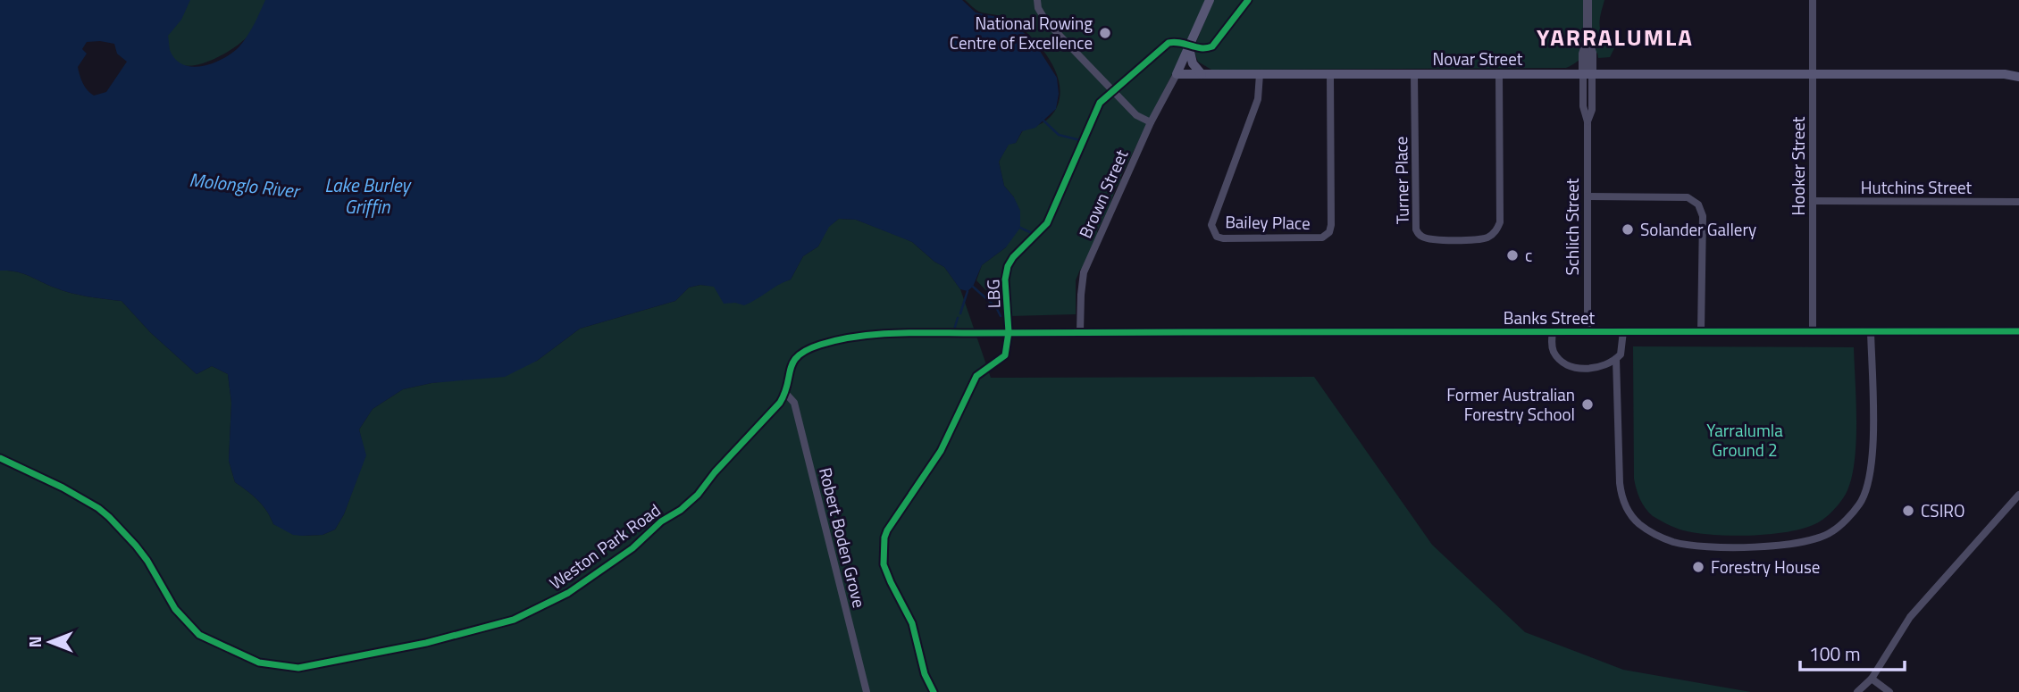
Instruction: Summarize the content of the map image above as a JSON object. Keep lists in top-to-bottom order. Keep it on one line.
{"streets":{"main road":["Novar Street"],"street":["Hooker Street","Turner Place","Hutchins Street","Brown Street","Bailey Place","Schlich Street","Banks Street","Robert Boden Grove","Weston Park Road"],"cycle path":["LBG"]},"crossings":[["Novar Street","Hooker Street"],["Novar Street","Turner Place"],["Novar Street","Brown Street"],["Novar Street","Bailey Place"],["Novar Street","Schlich Street"],["Hooker Street","Hutchins Street"],["Hooker Street","Banks Street"],["Brown Street","Banks Street"],["Brown Street","Weston Park Road"],["Schlich Street","Banks Street"],["Banks Street","Weston Park Road"],["Robert Boden Grove","Weston Park Road"]],"districts":["YARRALUMLA"],"water":["Molonglo River","Lake Burley Griffin"],"parks":["Yarralumla Ground 2"],"places":["National Rowing Centre of Excellence","Solander Gallery","c","Former Australian Forestry School","CSIRO","Forestry House"],"scale_bar":"100 m","north":"left"}
